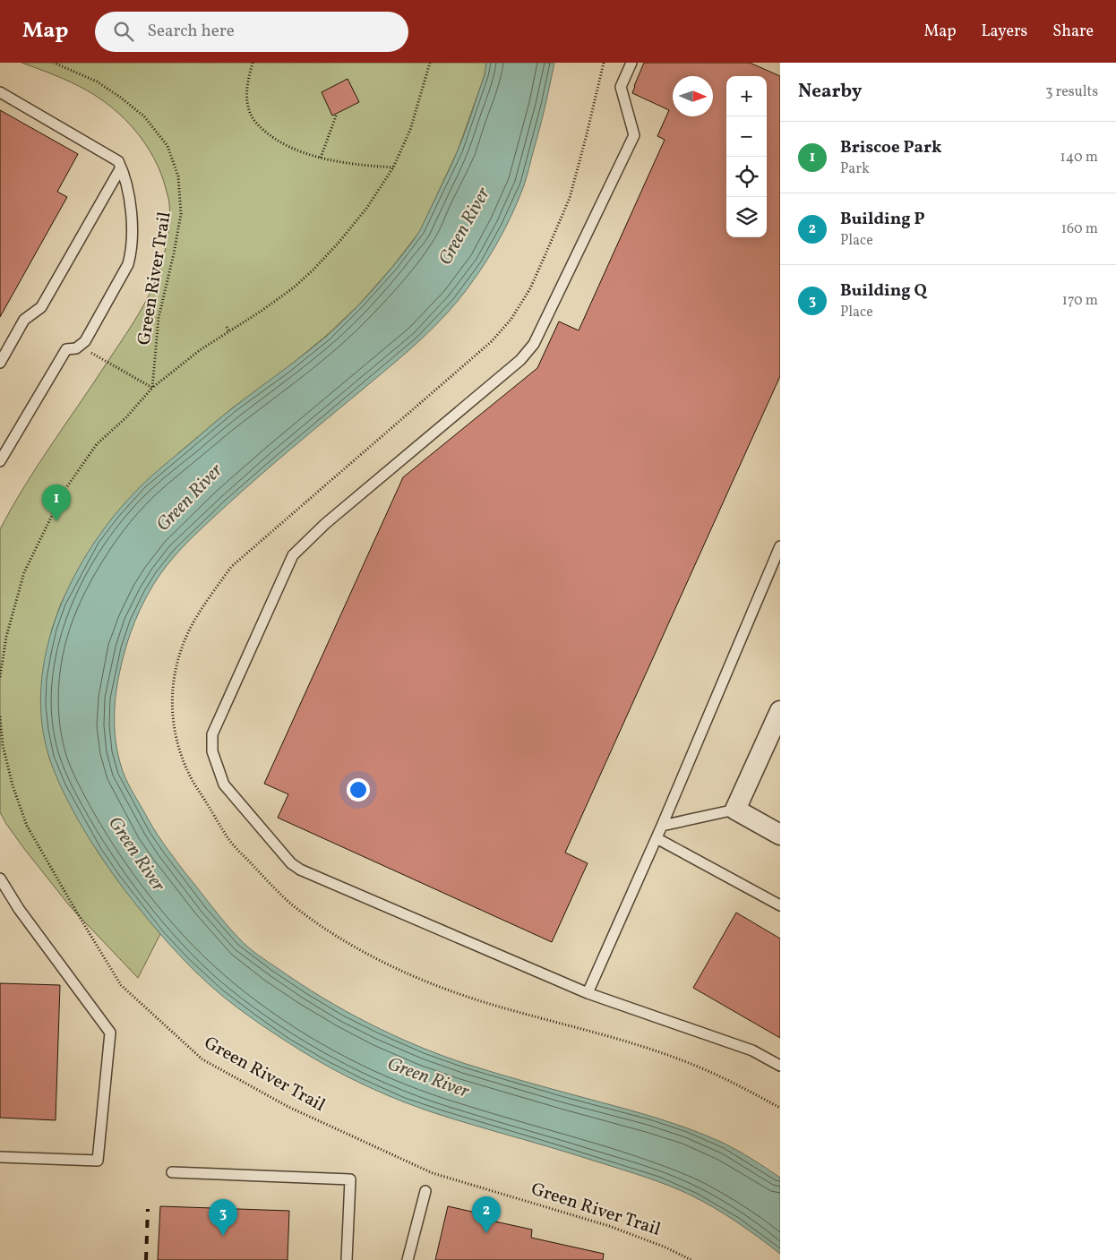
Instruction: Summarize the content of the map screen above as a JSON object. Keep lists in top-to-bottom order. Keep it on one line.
{"streets":{"path":["Green River Trail"]},"water":["Green River"],"north":"right","page":{"header":"Map","search":"Search here","nav":["Map","Layers","Share"],"heading":["Nearby","3 results"],"map_buttons":["+","−"],"list":[{"mark":"1","name":"Briscoe Park","note":"Park","value":"140 m"},{"mark":"2","name":"Building P","note":"Place","value":"160 m"},{"mark":"3","name":"Building Q","note":"Place","value":"170 m"}],"pins":["1","2","3"]}}
